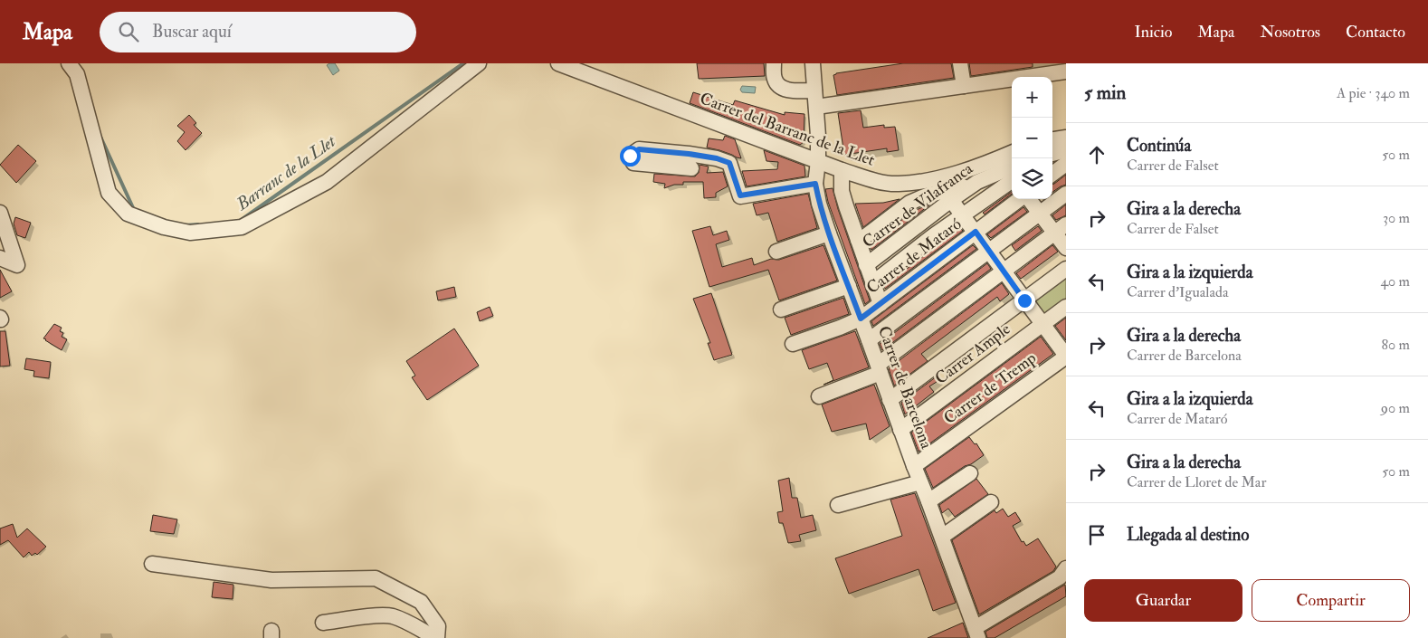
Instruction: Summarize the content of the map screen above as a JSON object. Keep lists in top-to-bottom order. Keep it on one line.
{"streets":{"street":["Carrer del Barranc de la Llet","Carrer de Vilafranca","Carrer de Mataró","Carrer Ample","Carrer de Barcelona","Carrer de Tremp"]},"crossings":[["Carrer del Barranc de la Llet","Carrer de Barcelona"],["Carrer de Mataró","Carrer de Barcelona"],["Carrer Ample","Carrer de Barcelona"],["Carrer de Barcelona","Carrer de Tremp"]],"water":["Barranc de la Llet"],"page":{"header":"Mapa","search":"Buscar aquí","nav":["Inicio","Mapa","Nosotros","Contacto"],"heading":["5 min","A pie · 340 m"],"map_buttons":["+","−"],"list":[["Continúa","Carrer de Falset","50 m"],["Gira a la derecha","Carrer de Falset","30 m"],["Gira a la izquierda","Carrer d'Igualada","40 m"],["Gira a la derecha","Carrer de Barcelona","80 m"],["Gira a la izquierda","Carrer de Mataró","90 m"],["Gira a la derecha","Carrer de Lloret de Mar","50 m"],"Llegada al destino"],"buttons":["Guardar","Compartir"]}}
